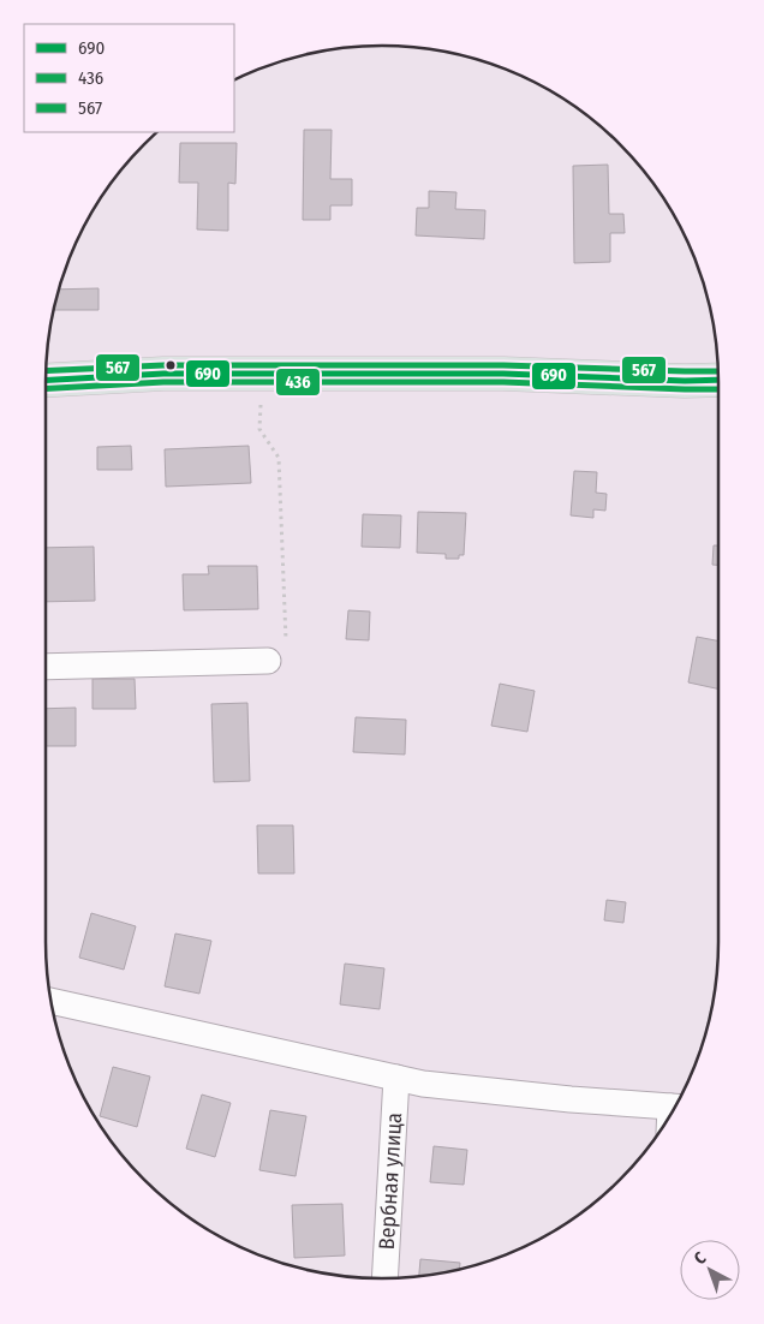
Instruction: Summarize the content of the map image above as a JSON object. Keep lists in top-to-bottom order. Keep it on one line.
{"streets":{"street":["Вербная улица"]},"lines":["transit line 567","transit line 690","transit line 436"],"legend":["690","436","567"],"north":"top left"}
